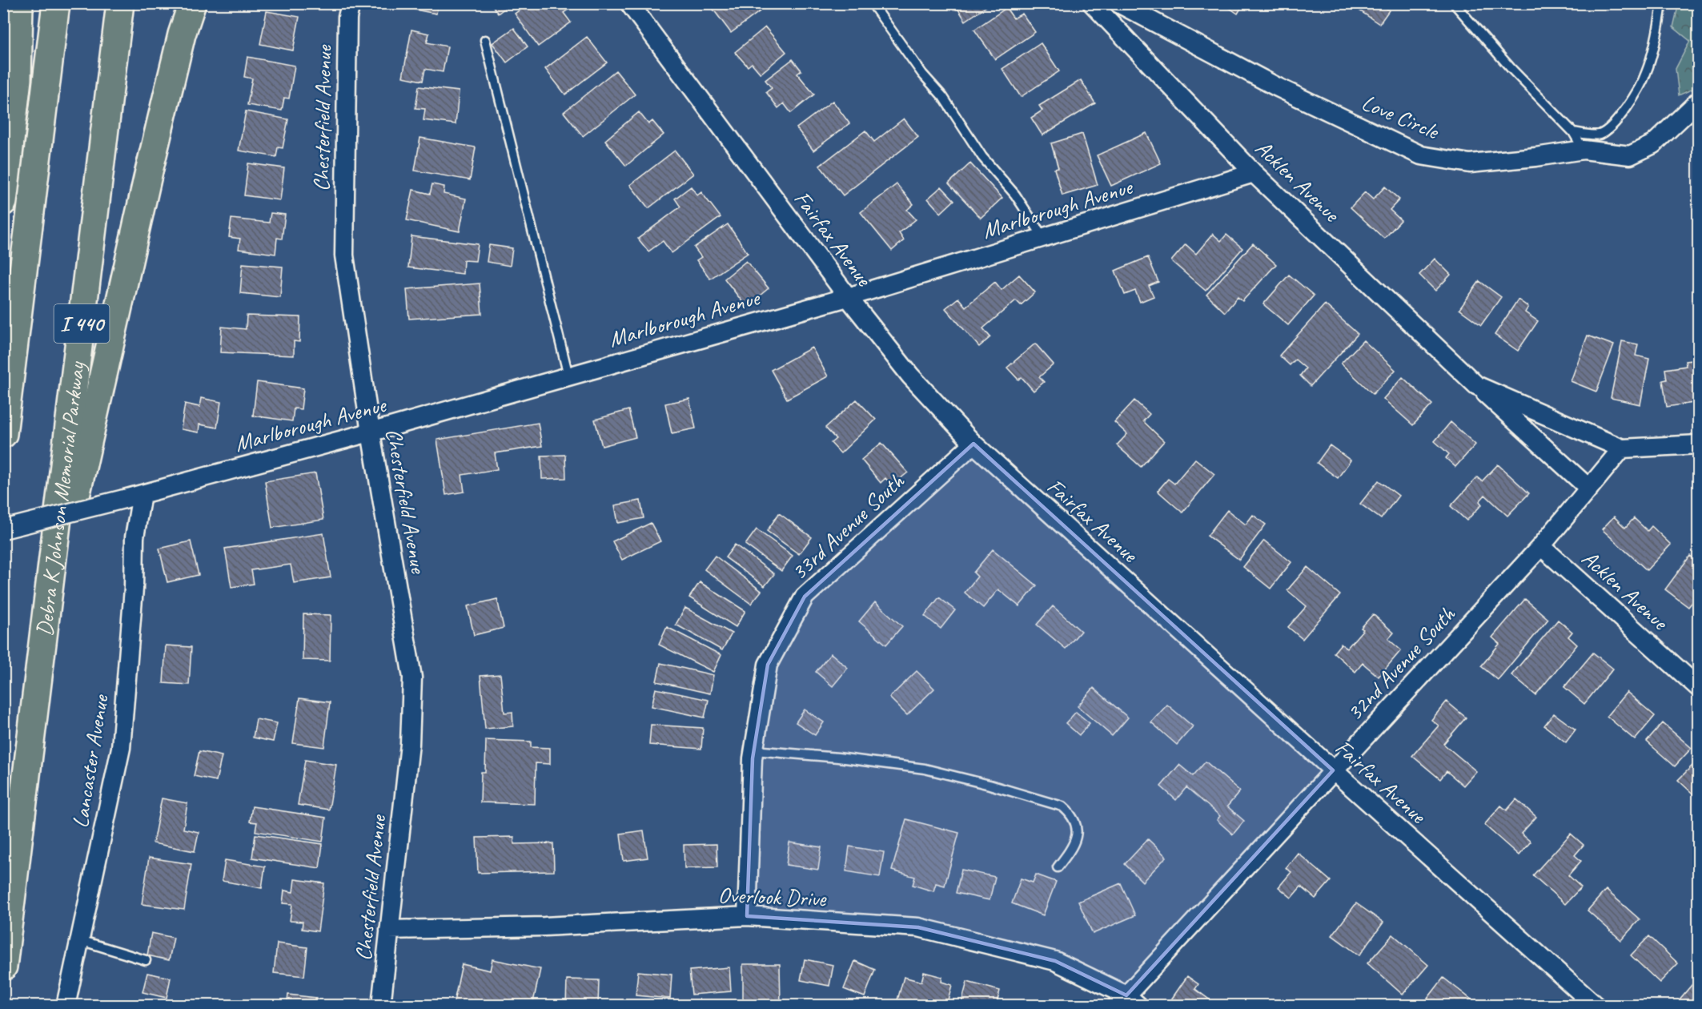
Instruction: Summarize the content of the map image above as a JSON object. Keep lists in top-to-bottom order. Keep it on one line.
{"streets":{"highway":["I 440","Debra K Johnson Memorial Parkway"],"street":["Love Circle","Chesterfield Avenue","Acklen Avenue","Marlborough Avenue","Fairfax Avenue","33rd Avenue South","32nd Avenue South","Lancaster Avenue","Overlook Drive"]},"crossings":[["Chesterfield Avenue","Marlborough Avenue"],["Chesterfield Avenue","Overlook Drive"],["Acklen Avenue","Marlborough Avenue"],["Acklen Avenue","32nd Avenue South"],["Marlborough Avenue","Fairfax Avenue"],["Marlborough Avenue","Lancaster Avenue"],["Fairfax Avenue","33rd Avenue South"],["Fairfax Avenue","32nd Avenue South"],["33rd Avenue South","Overlook Drive"],["32nd Avenue South","Overlook Drive"]]}
